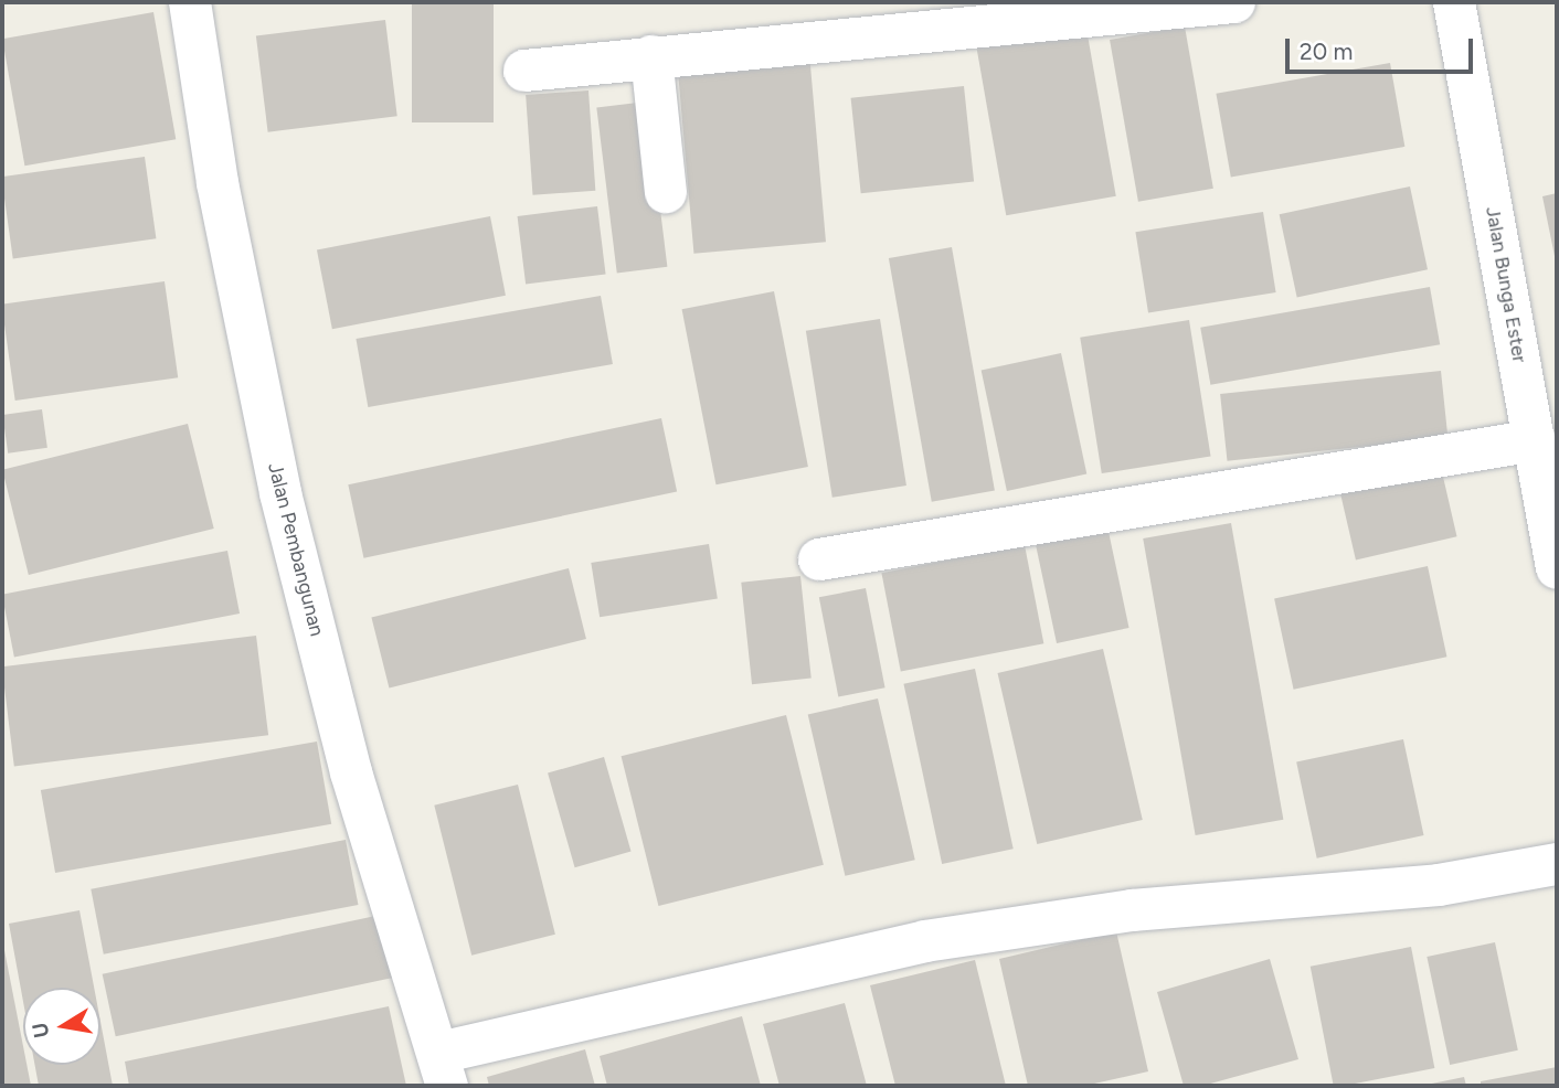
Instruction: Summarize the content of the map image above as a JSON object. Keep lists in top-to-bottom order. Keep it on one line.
{"streets":{"street":["Jalan Bunga Ester","Jalan Pembangunan"]},"scale_bar":"20 m","north":"left"}
